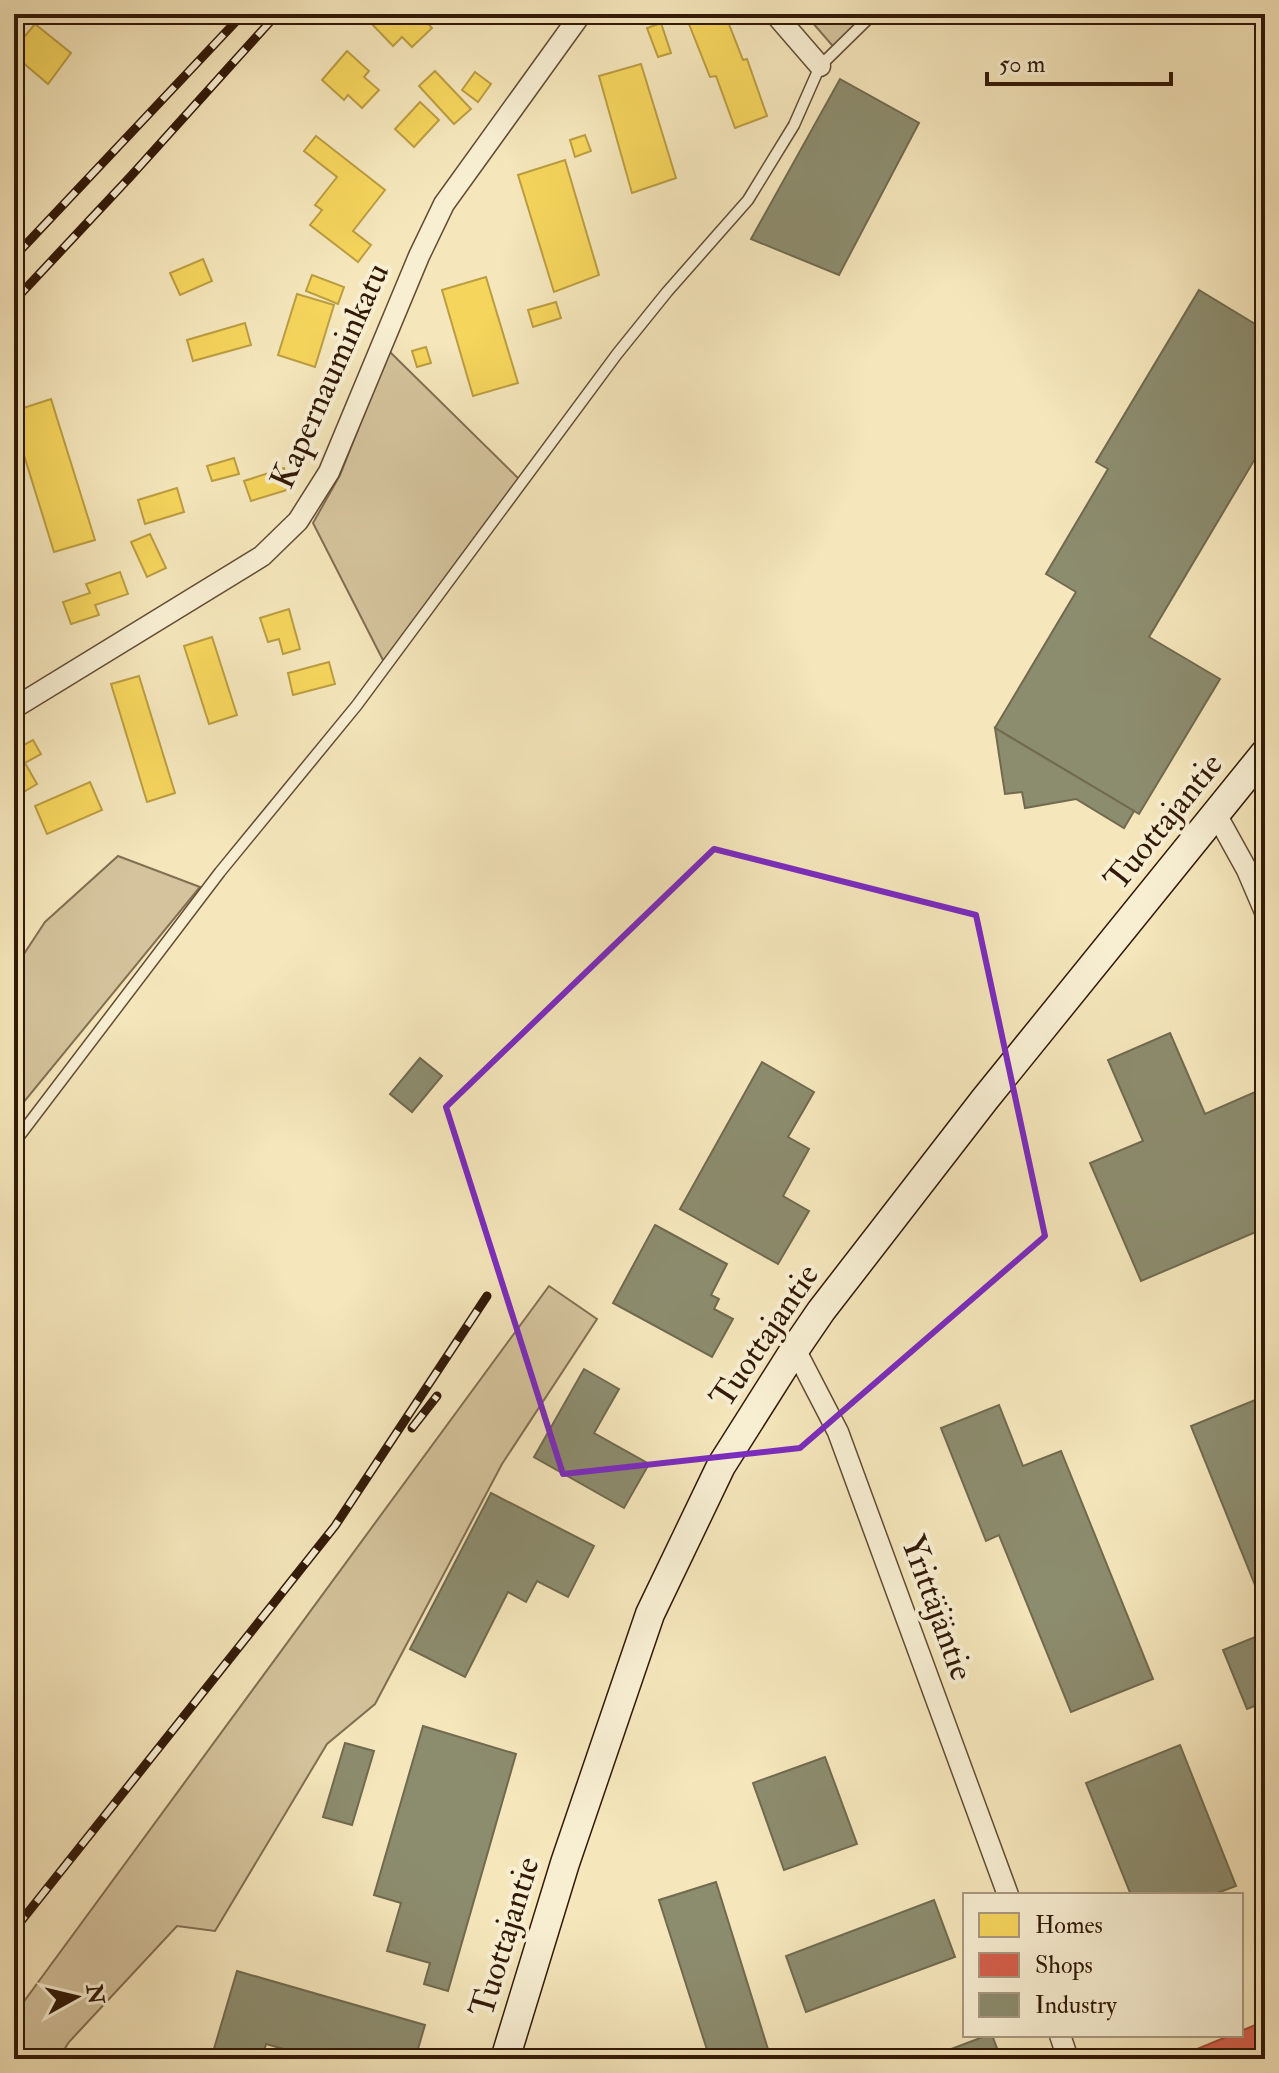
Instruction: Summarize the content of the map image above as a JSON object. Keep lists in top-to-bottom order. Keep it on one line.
{"streets":{"street":["Kapernauminkatu","Tuottajantie","Yrittäjäntie"]},"crossings":[["Tuottajantie","Yrittäjäntie"]],"legend":["Homes","Shops","Industry"],"scale_bar":"50 m","north":"right"}
